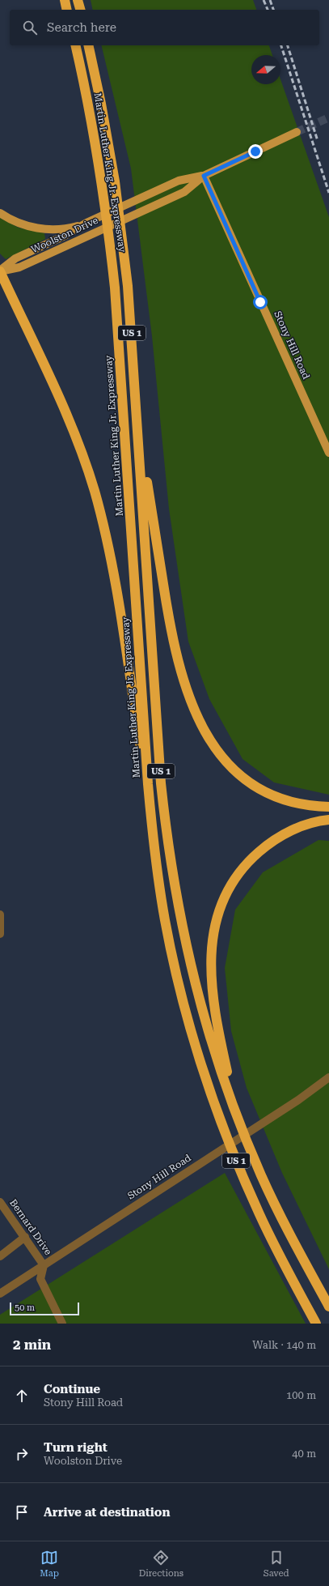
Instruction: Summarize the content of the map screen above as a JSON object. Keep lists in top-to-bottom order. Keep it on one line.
{"streets":{"highway":["Martin Luther King Jr. Expressway","US 1"],"main road":["Woolston Drive","Stony Hill Road"],"street":["Bernard Drive"]},"crossings":[["Woolston Drive","Stony Hill Road"],["Stony Hill Road","Bernard Drive"]],"scale_bar":"50 m","north":"left","page":{"search":"Search here","scale":"50 m","heading":["2 min","Walk · 140 m"],"list":[["Continue","Stony Hill Road","100 m"],["Turn right","Woolston Drive","40 m"],"Arrive at destination"],"nav":["Map","Directions","Saved"]}}
